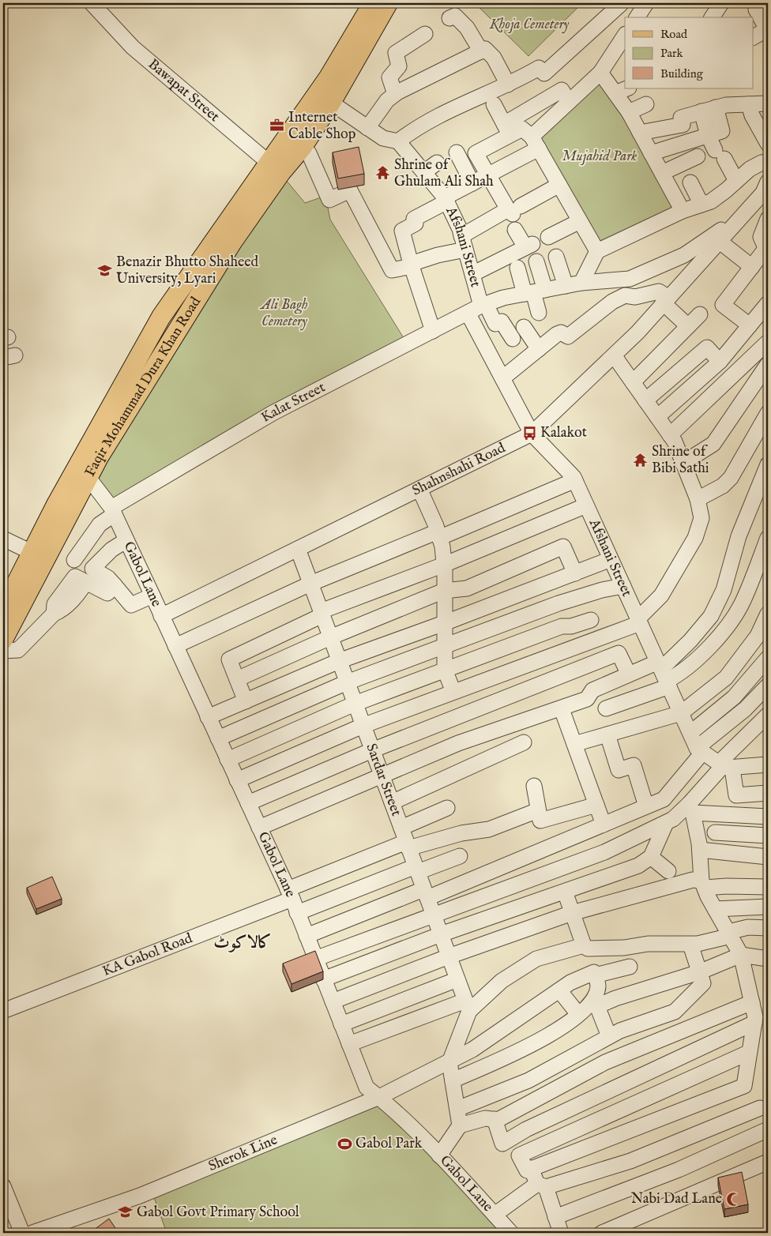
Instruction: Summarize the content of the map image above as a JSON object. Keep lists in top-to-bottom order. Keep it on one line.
{"streets":{"main road":["Faqir Mohammad Dura Khan Road"],"street":["Bawapat Street","Afshani Street","Kalat Street","Shahnshahi Road","Gabol Lane","Sardar Street","KA Gabol Road","Sherok Line"]},"crossings":[["Bawapat Street","Faqir Mohammad Dura Khan Road"],["Afshani Street","Kalat Street"],["Afshani Street","Shahnshahi Road"],["Faqir Mohammad Dura Khan Road","Gabol Lane"],["Kalat Street","Shahnshahi Road"],["Kalat Street","Gabol Lane"],["Shahnshahi Road","Gabol Lane"],["Shahnshahi Road","Sardar Street"],["Gabol Lane","KA Gabol Road"],["Gabol Lane","Sherok Line"]],"districts":["کالاکوٹ"],"parks":["Khoja Cemetery","Mujahid Park","Ali Bagh Cemetery"],"places":{"office":["Internet Cable Shop"],"temple":["Shrine of Ghulam Ali Shah","Shrine of Bibi Sathi"],"school or university":["Benazir Bhutto Shaheed University, Lyari","Gabol Govt Primary School"],"bus stop":["Kalakot"],"sports":["Gabol Park"],"mosque":["Nabi Dad Lane"]},"legend":["Road","Park","Building"]}
